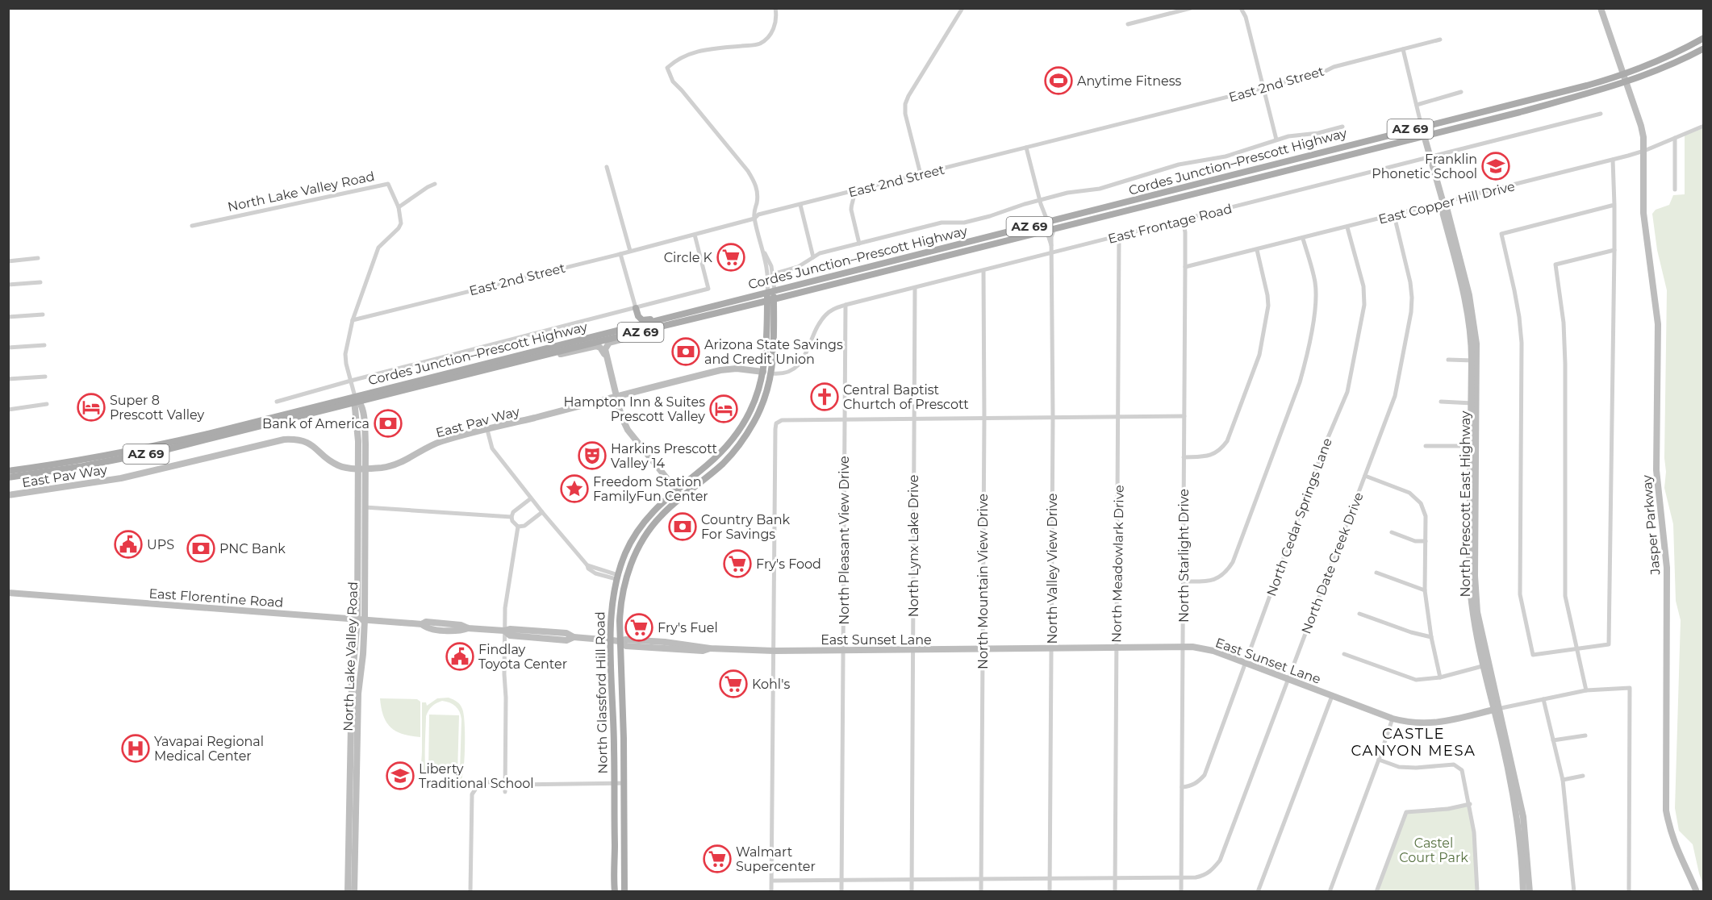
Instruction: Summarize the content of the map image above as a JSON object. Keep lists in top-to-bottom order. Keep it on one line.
{"streets":{"main road":["AZ 69","Cordes Junction–Prescott Highway","North Glassford Hill Road"],"street":["East 2nd Street","North Lake Valley Road","East Copper Hill Drive","East Frontage Road","East Pav Way","North Prescott East Highway","North Cedar Springs Lane","Jasper Parkway","North Pleasant View Drive","North Lynx Lake Drive","North Starlight Drive","North Date Creek Drive","North Meadowlark Drive","North Valley View Drive","North Mountain View Drive","East Florentine Road","East Sunset Lane"]},"crossings":[["East 2nd Street","North Lake Valley Road"],["East 2nd Street","North Prescott East Highway"],["Cordes Junction–Prescott Highway","North Lake Valley Road"],["Cordes Junction–Prescott Highway","North Prescott East Highway"],["Cordes Junction–Prescott Highway","Jasper Parkway"],["Cordes Junction–Prescott Highway","North Valley View Drive"],["Cordes Junction–Prescott Highway","North Glassford Hill Road"],["North Lake Valley Road","East Pav Way"],["North Lake Valley Road","East Florentine Road"],["East Copper Hill Drive","North Prescott East Highway"],["East Copper Hill Drive","North Cedar Springs Lane"],["East Copper Hill Drive","Jasper Parkway"],["East Copper Hill Drive","North Starlight Drive"],["East Copper Hill Drive","North Date Creek Drive"],["East Frontage Road","North Prescott East Highway"],["East Frontage Road","North Pleasant View Drive"],["East Frontage Road","North Lynx Lake Drive"],["East Frontage Road","North Starlight Drive"],["East Frontage Road","North Meadowlark Drive"],["East Frontage Road","North Valley View Drive"],["East Frontage Road","North Mountain View Drive"],["East Frontage Road","North Glassford Hill Road"],["East Pav Way","North Glassford Hill Road"],["North Prescott East Highway","East Sunset Lane"],["North Cedar Springs Lane","North Starlight Drive"],["North Cedar Springs Lane","East Sunset Lane"],["North Pleasant View Drive","North Date Creek Drive"],["North Pleasant View Drive","East Sunset Lane"],["North Lynx Lake Drive","North Date Creek Drive"],["North Lynx Lake Drive","East Sunset Lane"],["North Starlight Drive","North Date Creek Drive"],["North Starlight Drive","East Sunset Lane"],["North Date Creek Drive","North Meadowlark Drive"],["North Date Creek Drive","North Valley View Drive"],["North Date Creek Drive","North Mountain View Drive"],["North Date Creek Drive","East Sunset Lane"],["North Meadowlark Drive","East Sunset Lane"],["North Valley View Drive","East Sunset Lane"],["North Mountain View Drive","East Sunset Lane"],["East Florentine Road","East Sunset Lane"],["East Florentine Road","North Glassford Hill Road"]],"districts":["CASTLE CANYON MESA"],"parks":["Castel Court Park"],"places":{"sports":["Anytime Fitness"],"school or university":["Franklin Phonetic School","Liberty Traditional School"],"supermarket":["Circle K","Fry's Food","Fry's Fuel","Kohl's","Walmart Supercenter"],"bank":["Arizona State Savings and Credit Union","Bank of America","Country Bank For Savings","PNC Bank"],"church":["Central Baptist Churtch of Prescott"],"hotel":["Super 8 Prescott Valley","Hampton Inn & Suites Prescott Valley"],"theatre":["Harkins Prescott Valley 14"],"place":["Freedom Station FamilyFun Center"],"public building":["UPS","Findlay Toyota Center"],"hospital":["Yavapai Regional Medical Center"]}}
